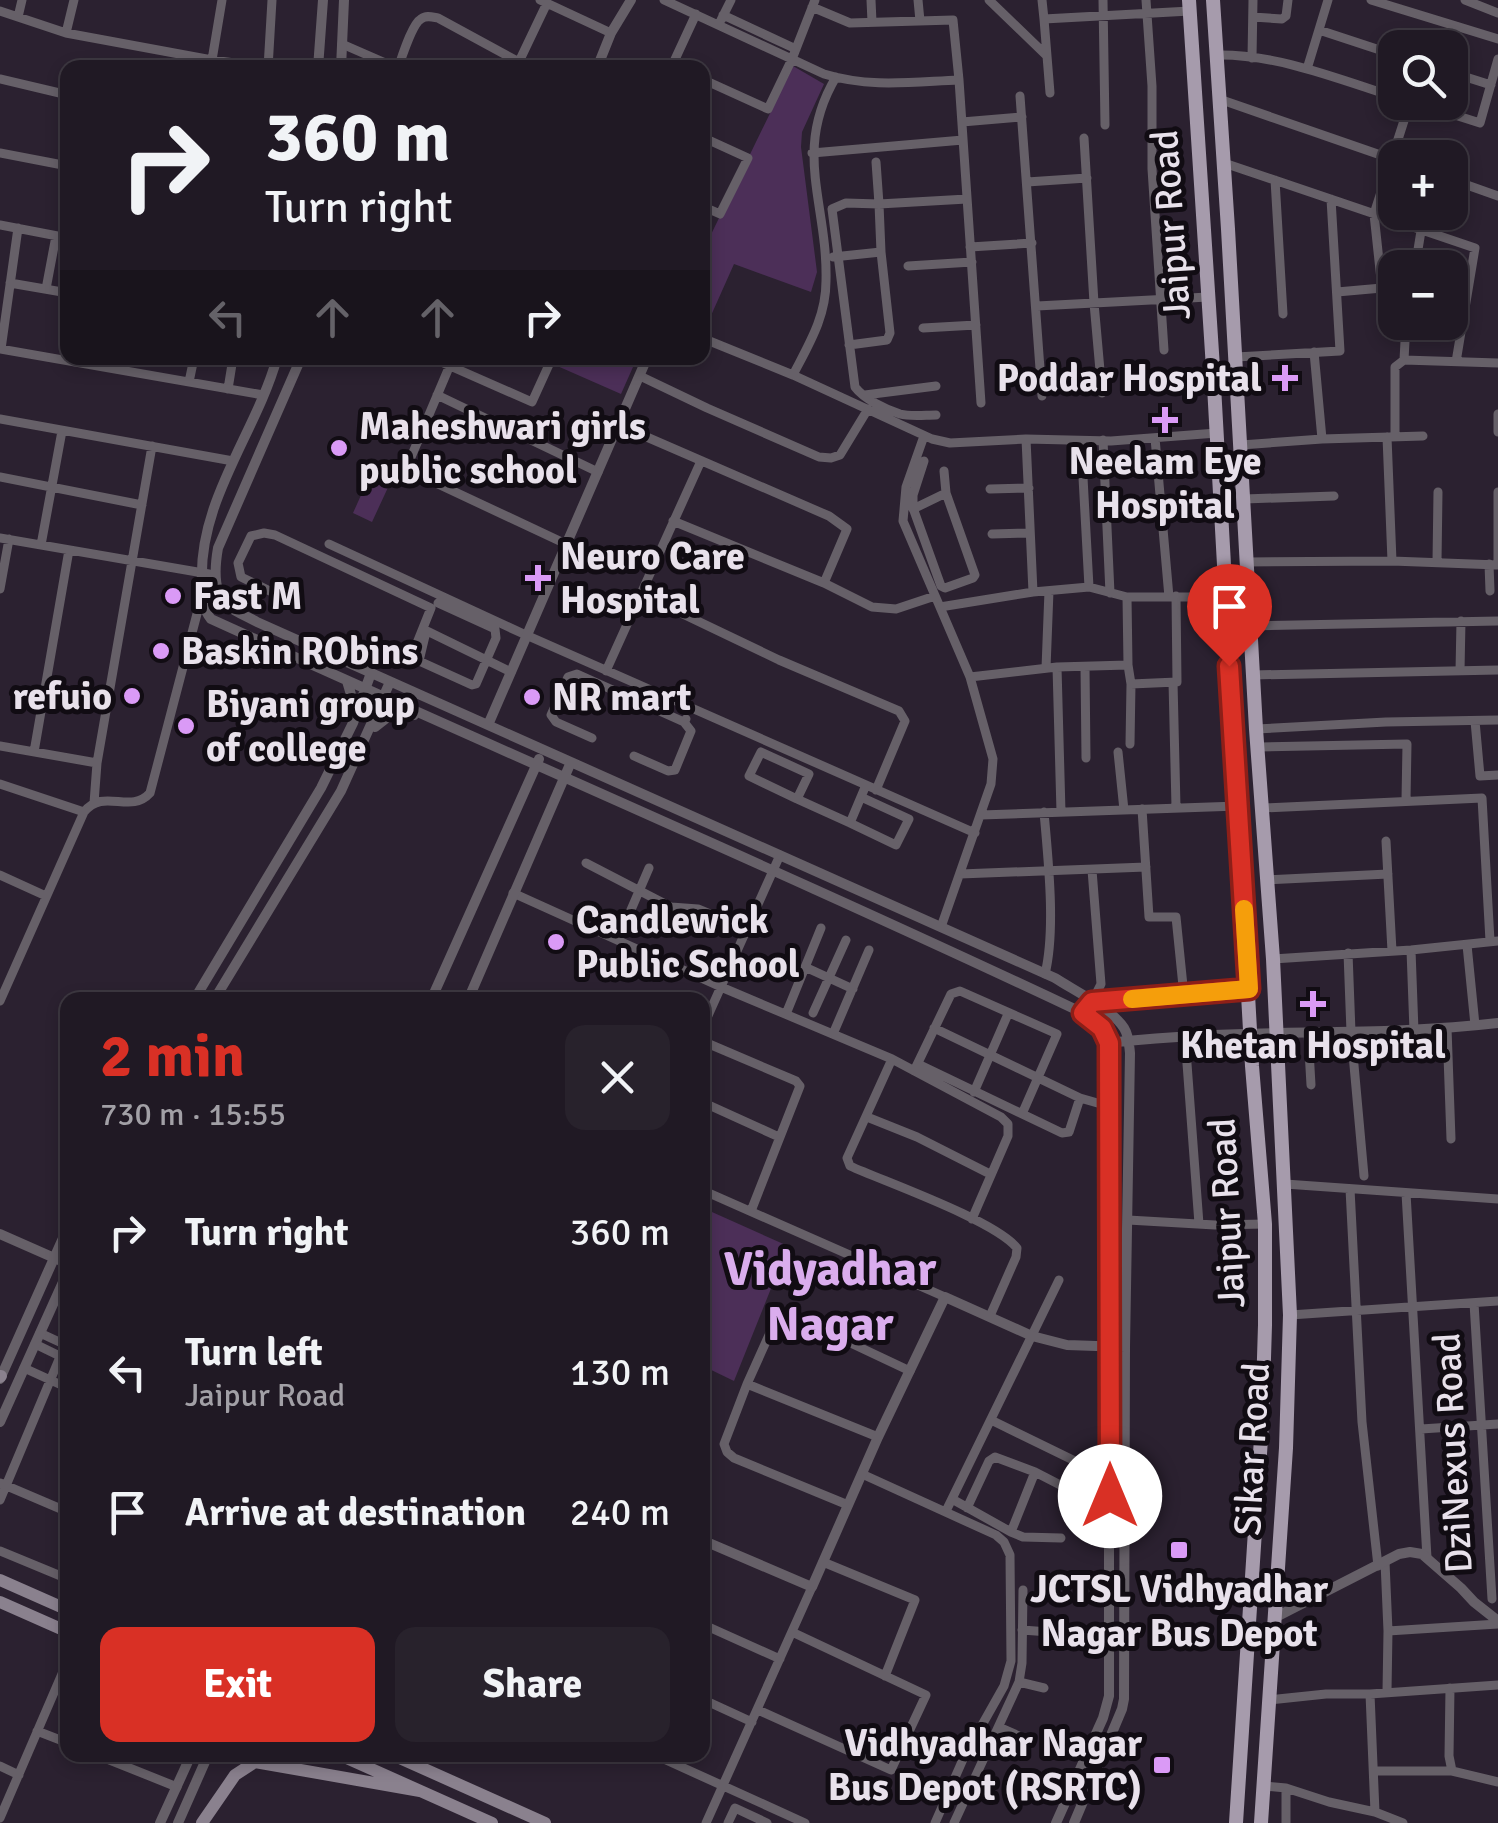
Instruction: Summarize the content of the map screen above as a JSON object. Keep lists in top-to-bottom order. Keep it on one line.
{"streets":{"main road":["Jaipur Road","Sikar Road"],"street":["DziNexus Road"]},"districts":["Vidyadhar Nagar"],"places":{"health":["Poddar Hospital","Neelam Eye Hospital","Neuro Care Hospital","Khetan Hospital"],"other":["Maheshwari girls public school","Fast M","Baskin RObins","refuio","NR mart","Biyani group of college","Candlewick Public School"],"transit":["JCTSL Vidhyadhar Nagar Bus Depot","Vidhyadhar Nagar Bus Depot (RSRTC)"]},"page":{"map_buttons":["+","−"],"turn":["360 m","Turn right"],"heading":["2 min","730 m · 15:55"],"list":[{"name":"Turn right","value":"360 m"},{"name":"Turn left","note":"Jaipur Road","value":"130 m"},{"name":"Arrive at destination","value":"240 m"}],"buttons":["Exit","Share"]}}
